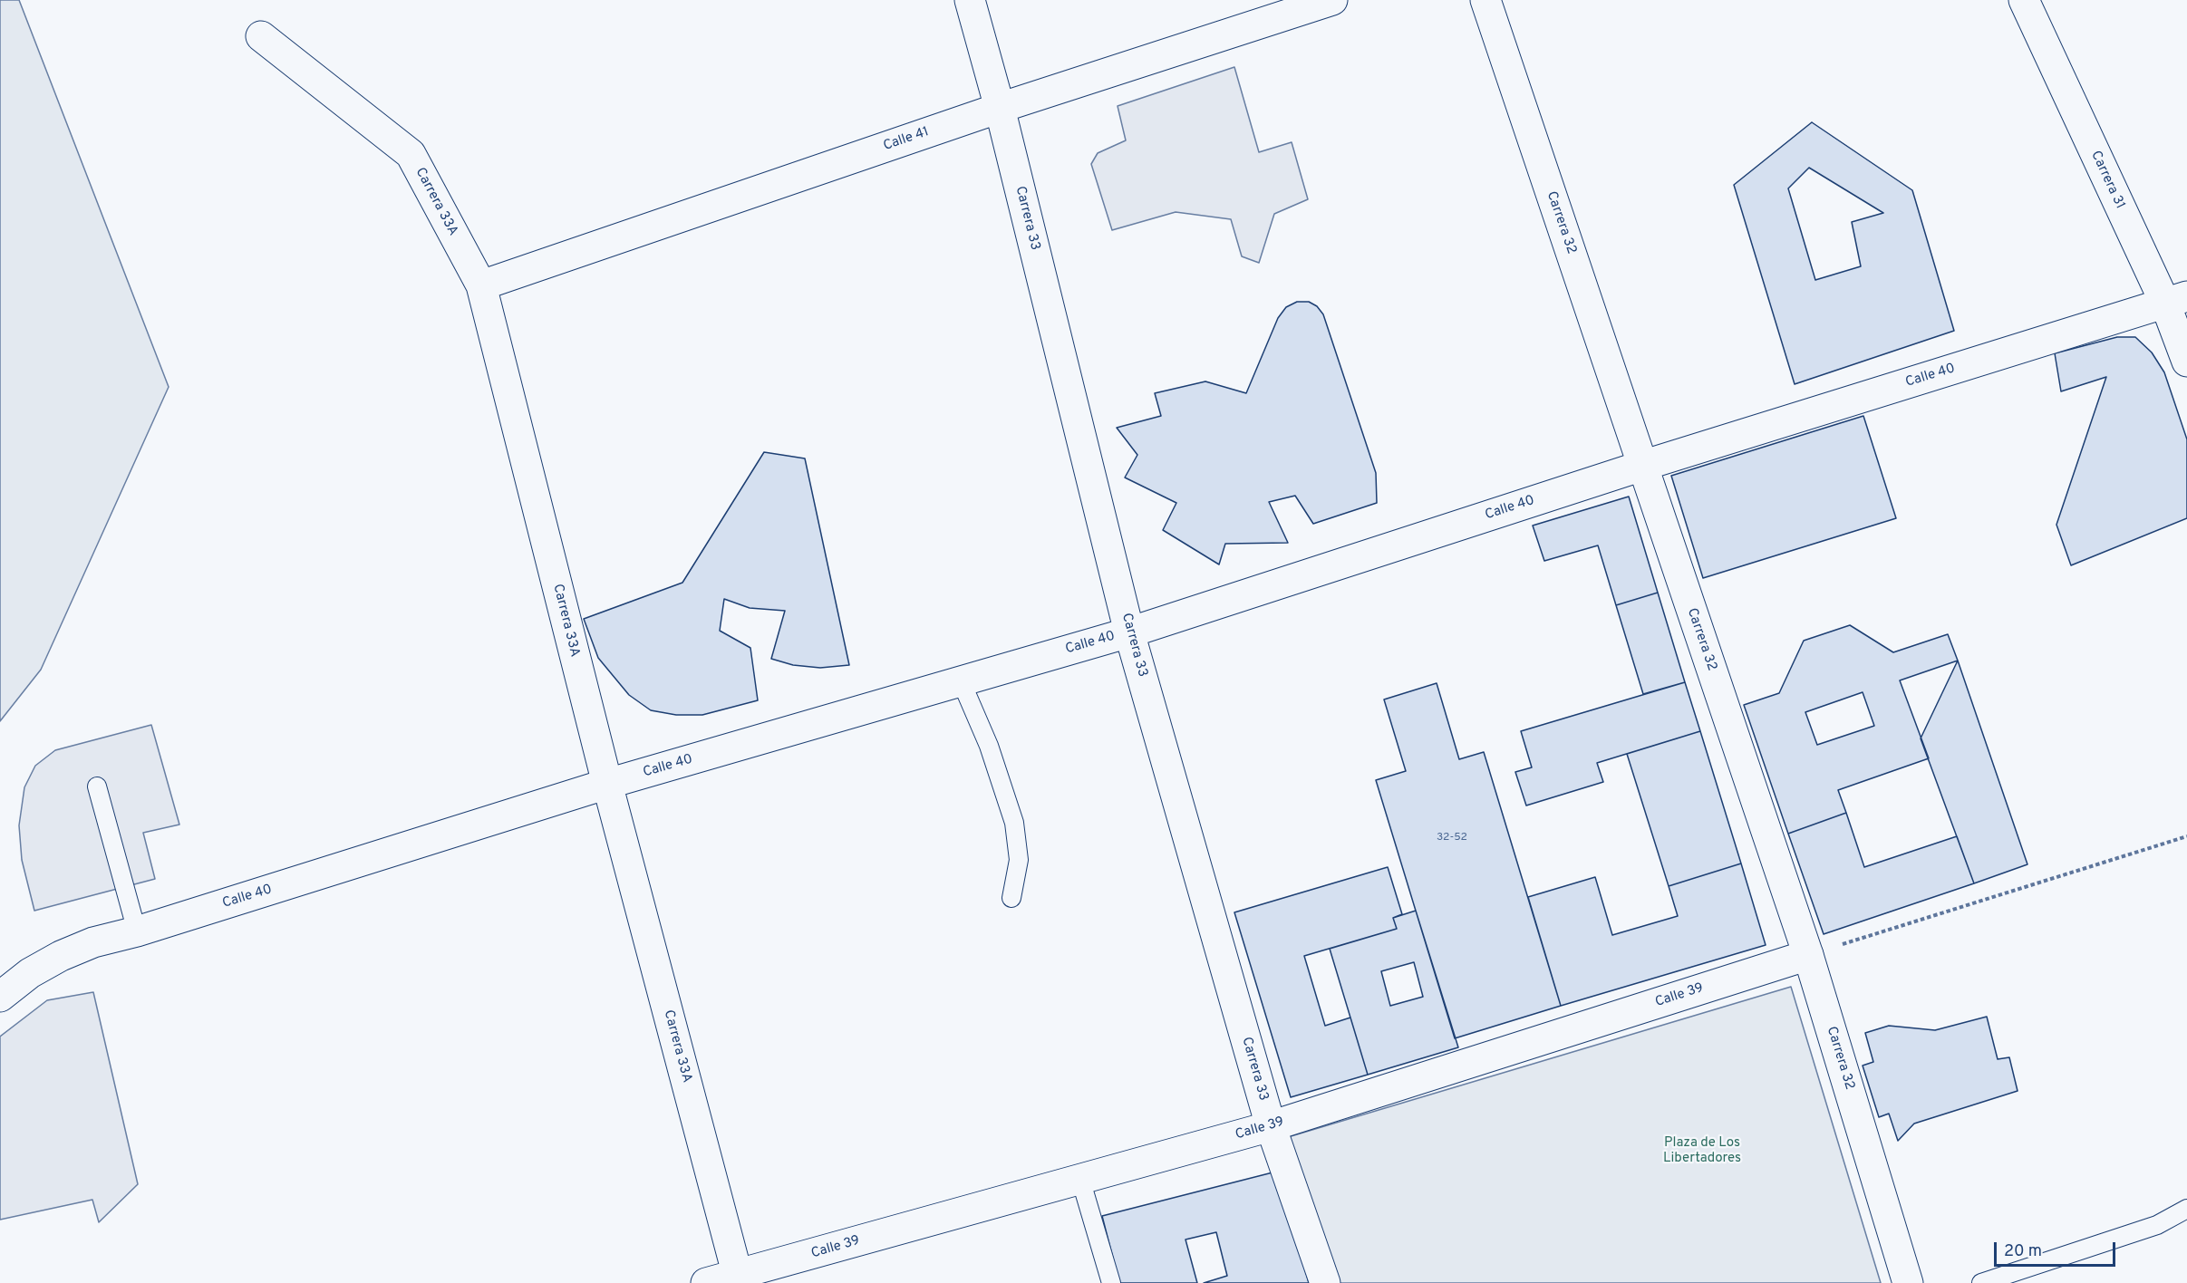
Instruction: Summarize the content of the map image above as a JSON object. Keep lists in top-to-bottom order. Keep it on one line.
{"streets":{"street":["Calle 41","Carrera 31","Carrera 33A","Carrera 33","Carrera 32","Calle 40","Calle 39"]},"crossings":[["Calle 41","Carrera 33A"],["Calle 41","Carrera 33"],["Carrera 31","Calle 40"],["Carrera 33A","Calle 40"],["Carrera 33A","Calle 39"],["Carrera 33","Calle 40"],["Carrera 33","Calle 39"],["Carrera 32","Calle 40"],["Carrera 32","Calle 39"]],"parks":["Plaza de Los Libertadores"],"house_numbers":["32-52"],"scale_bar":"20 m"}
